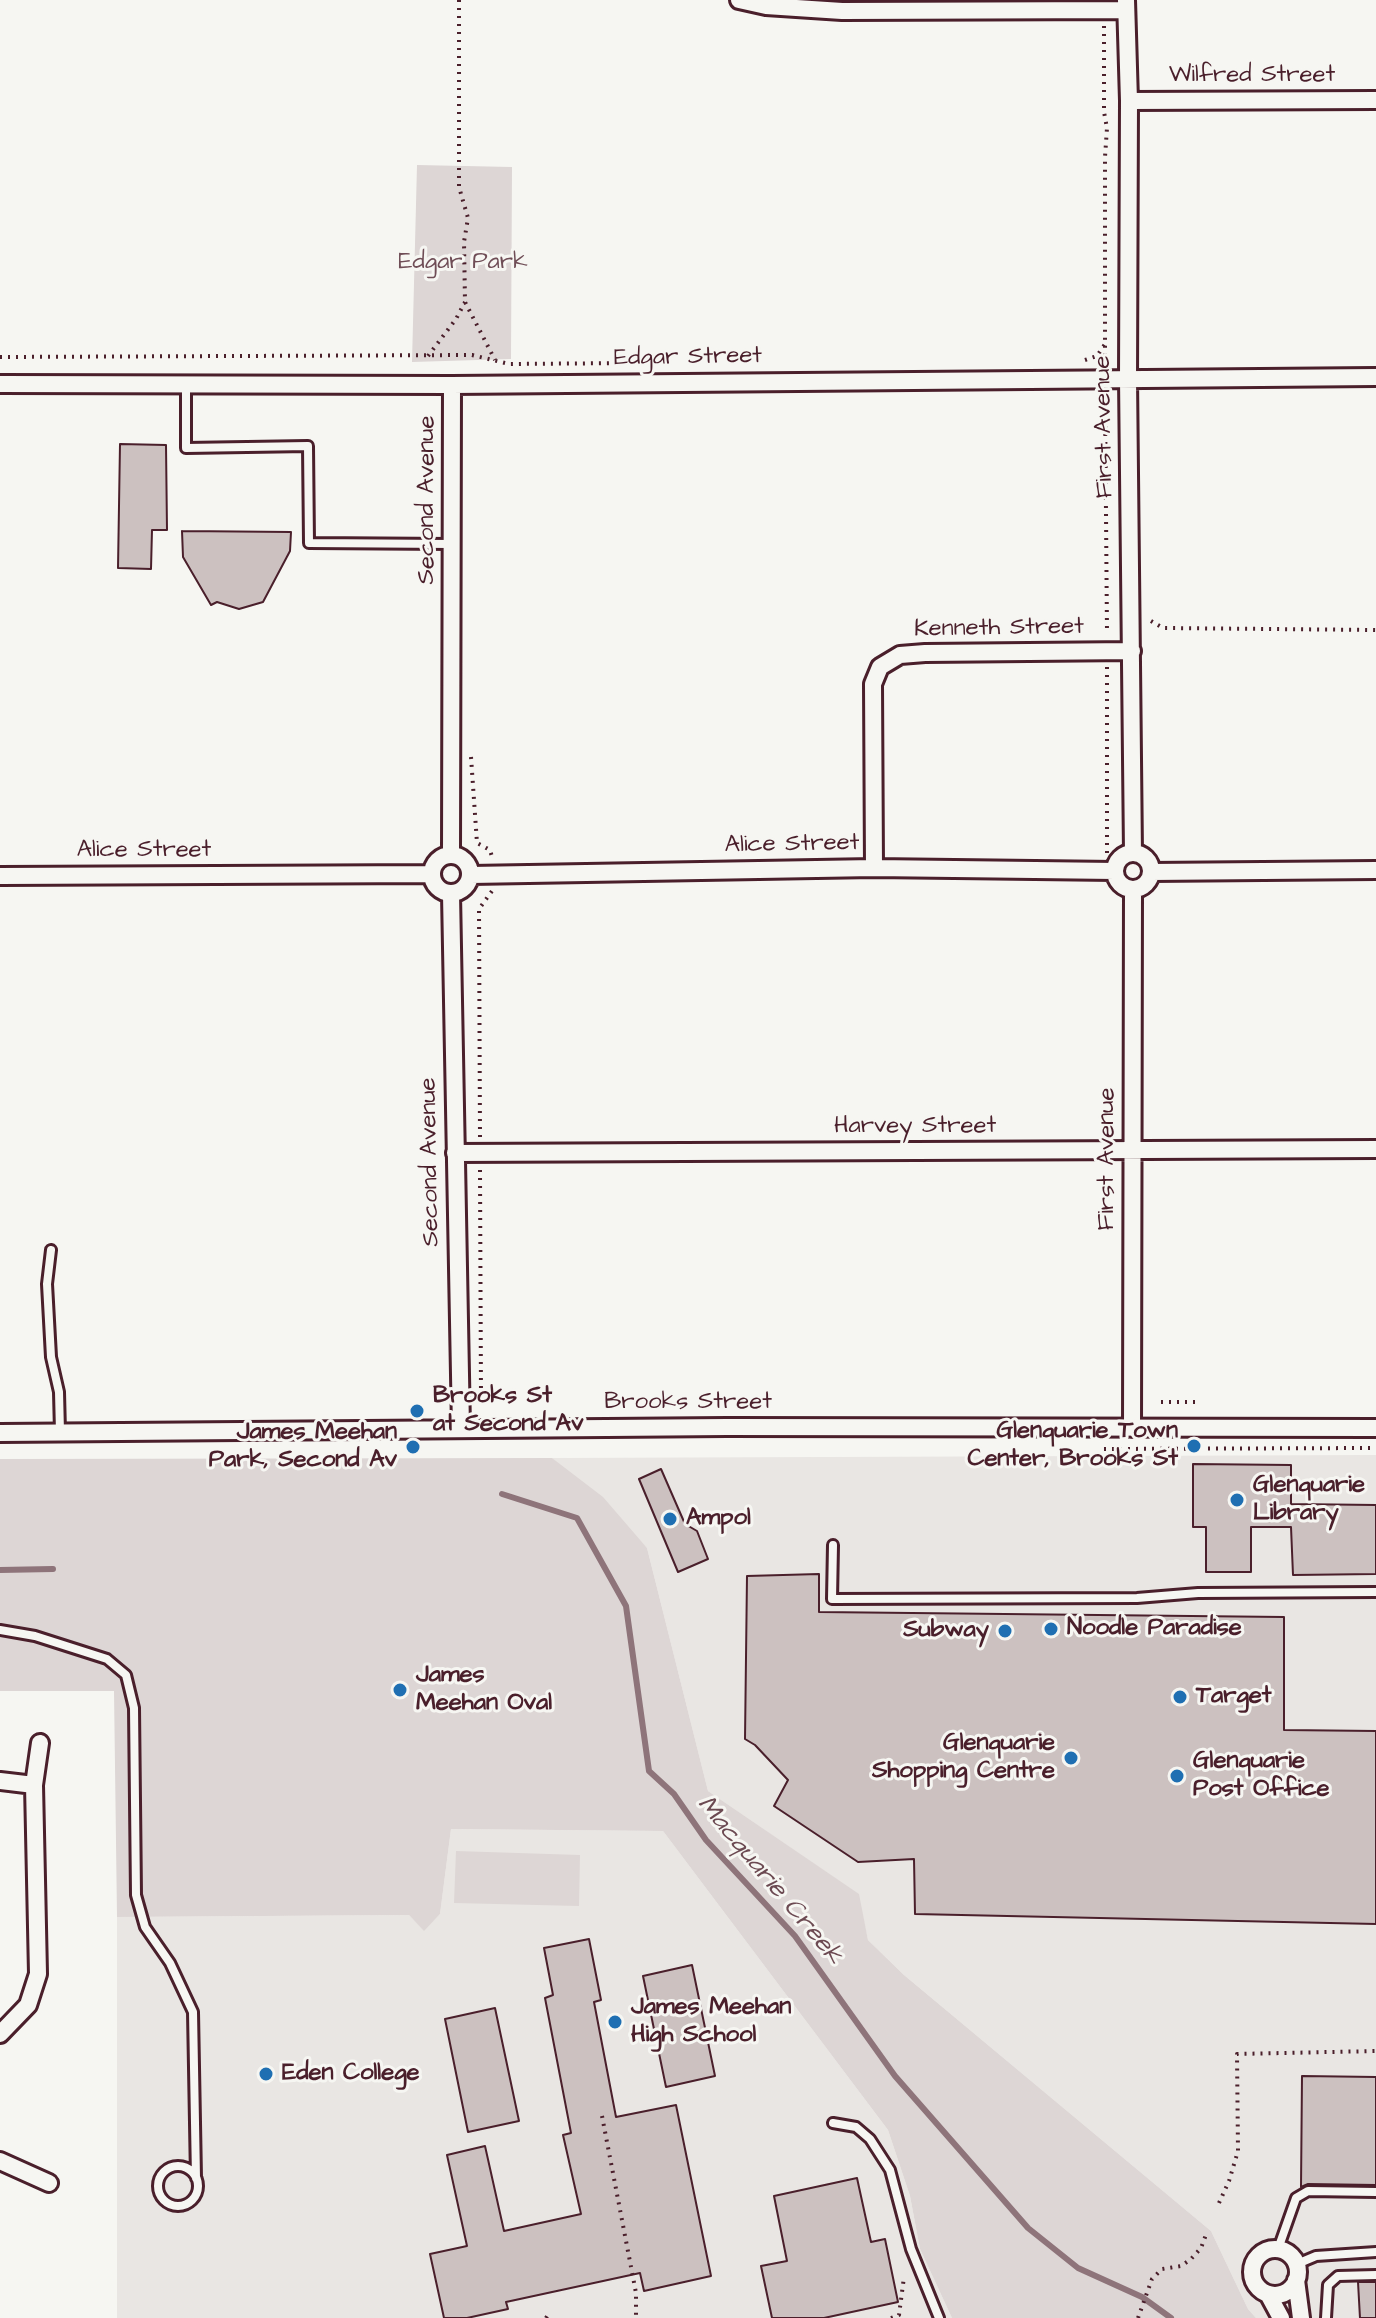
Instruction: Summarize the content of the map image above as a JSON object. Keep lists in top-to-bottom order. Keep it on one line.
{"streets":{"street":["Wilfred Street","Edgar Street","First Avenue","Second Avenue","Kenneth Street","Alice Street","Harvey Street","Brooks Street"]},"crossings":[["Wilfred Street","First Avenue"],["Edgar Street","First Avenue"],["Edgar Street","Second Avenue"],["First Avenue","Kenneth Street"],["First Avenue","Alice Street"],["First Avenue","Harvey Street"],["First Avenue","Brooks Street"],["Second Avenue","Alice Street"],["Second Avenue","Harvey Street"],["Second Avenue","Brooks Street"],["Kenneth Street","Alice Street"]],"water":["Macquarie Creek"],"parks":["Edgar Park"],"places":["Brooks St at Second Av","Glenquarie Town Center, Brooks St","James Meehan Park, Second Av","Glenquarie Library","Ampol","Noodle Paradise","Subway","James Meehan Oval","Target","Glenquarie Shopping Centre","Glenquarie Post Office","James Meehan High School","Eden College"]}
